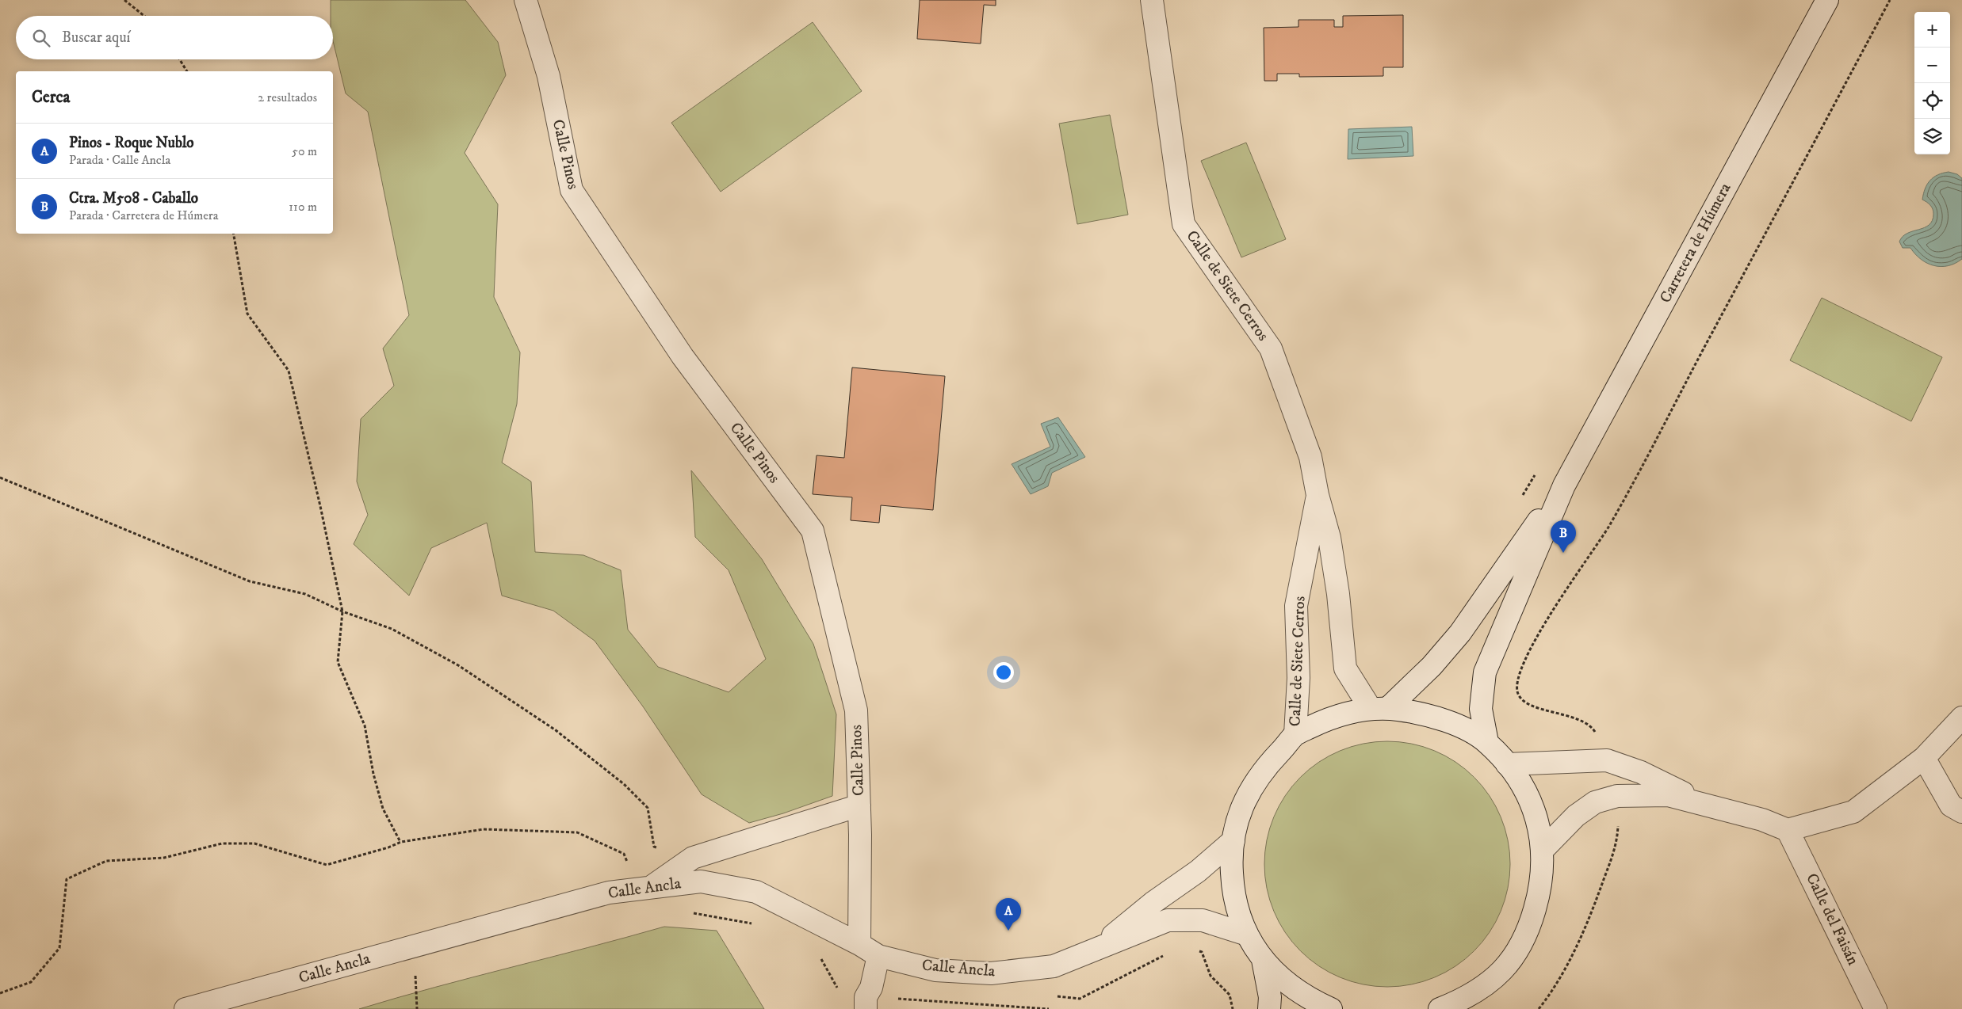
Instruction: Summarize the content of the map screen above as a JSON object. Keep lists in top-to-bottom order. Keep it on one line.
{"streets":{"street":["Calle Pinos","Carretera de Húmera","Calle de Siete Cerros","Calle Ancla","Calle del Faisán"]},"crossings":[["Calle Pinos","Calle Ancla"]],"page":{"map_buttons":["+","−"],"search":"Buscar aquí","heading":["Cerca","2 resultados"],"list":[{"mark":"A","name":"Pinos - Roque Nublo","note":"Parada · Calle Ancla","value":"50 m"},{"mark":"B","name":"Ctra. M508 - Caballo","note":"Parada · Carretera de Húmera","value":"110 m"}],"pins":["B","A"]}}
